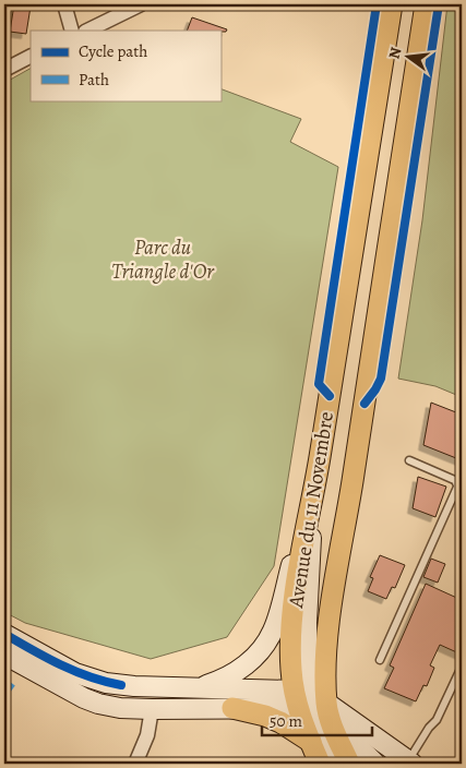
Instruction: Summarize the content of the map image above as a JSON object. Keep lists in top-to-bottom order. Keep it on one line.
{"streets":{"main road":["Avenue du 11 Novembre"]},"parks":["Parc du Triangle d'Or"],"legend":["Cycle path","Path"],"scale_bar":"50 m","north":"left"}
